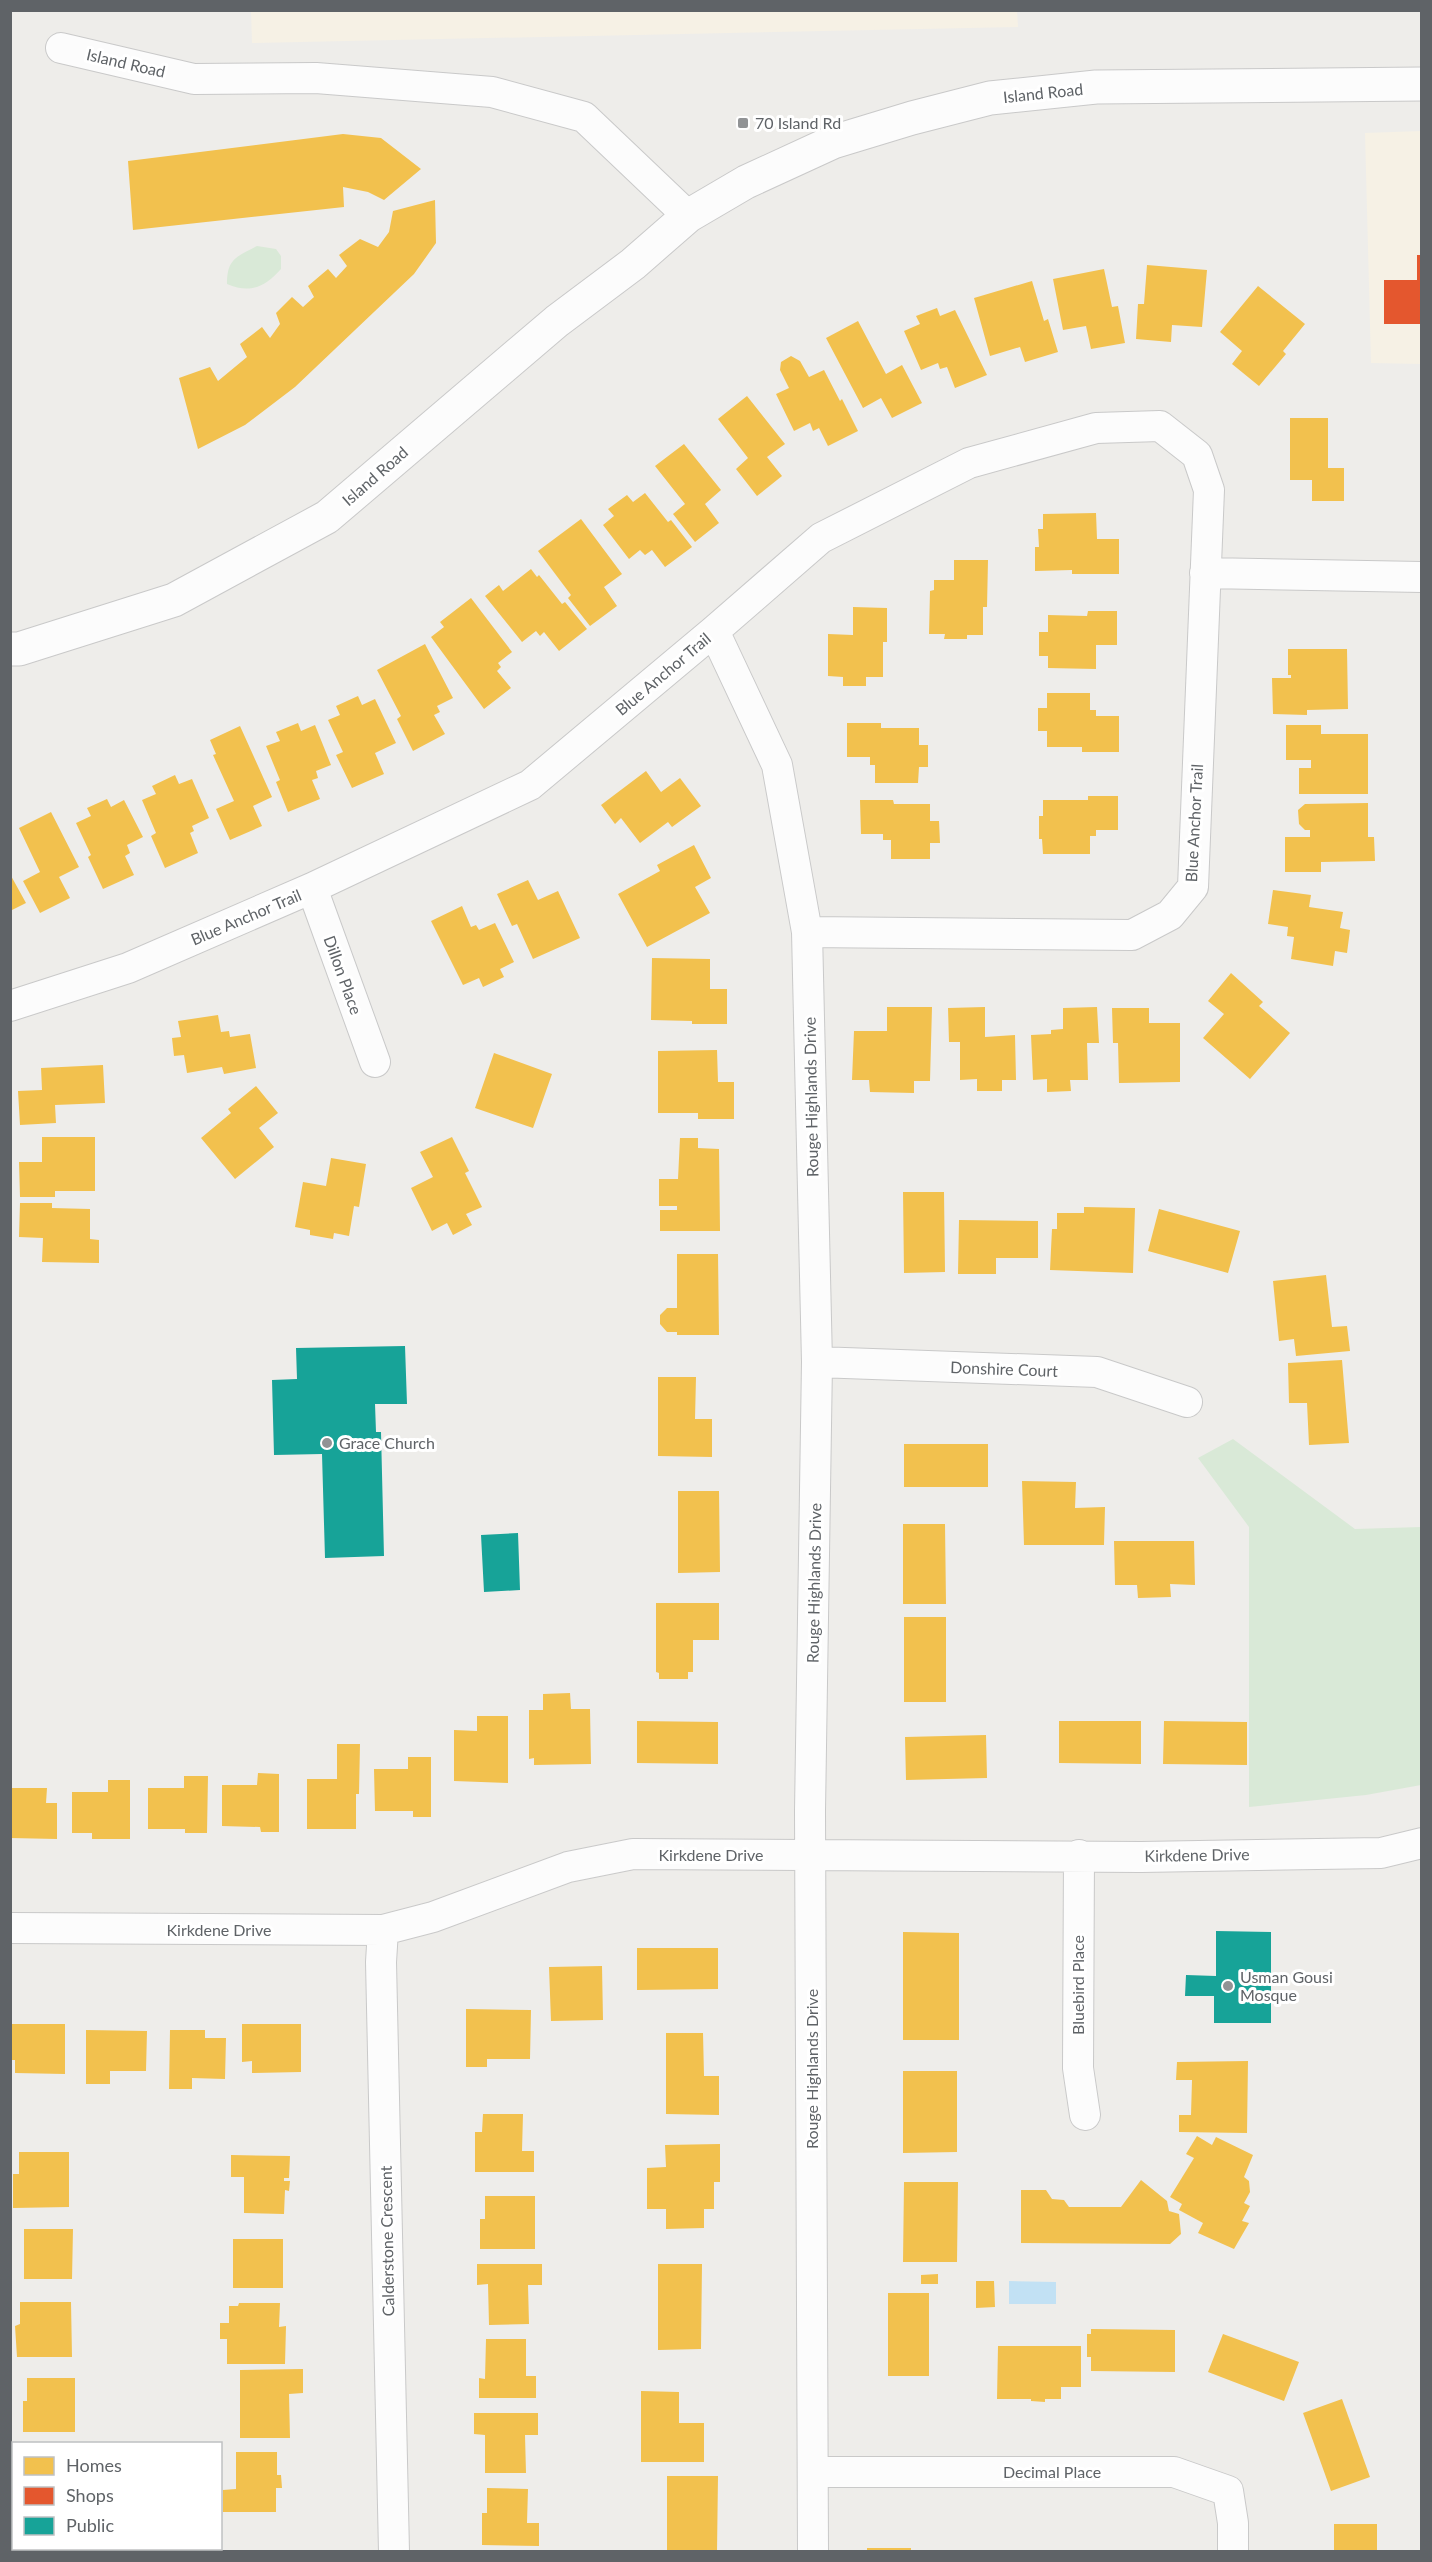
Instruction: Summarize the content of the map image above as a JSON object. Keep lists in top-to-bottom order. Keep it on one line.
{"streets":{"street":["Island Road","Blue Anchor Trail","Dillon Place","Rouge Highlands Drive","Donshire Court","Kirkdene Drive","Bluebird Place","Calderstone Crescent","Decimal Place"]},"crossings":[["Blue Anchor Trail","Dillon Place"],["Blue Anchor Trail","Rouge Highlands Drive"],["Rouge Highlands Drive","Donshire Court"],["Rouge Highlands Drive","Kirkdene Drive"],["Rouge Highlands Drive","Decimal Place"],["Kirkdene Drive","Bluebird Place"],["Kirkdene Drive","Calderstone Crescent"]],"places":{"transit":["70 Island Rd"],"other":["Grace Church","Usman Gousi Mosque"]},"legend":["Homes","Shops","Public"]}
